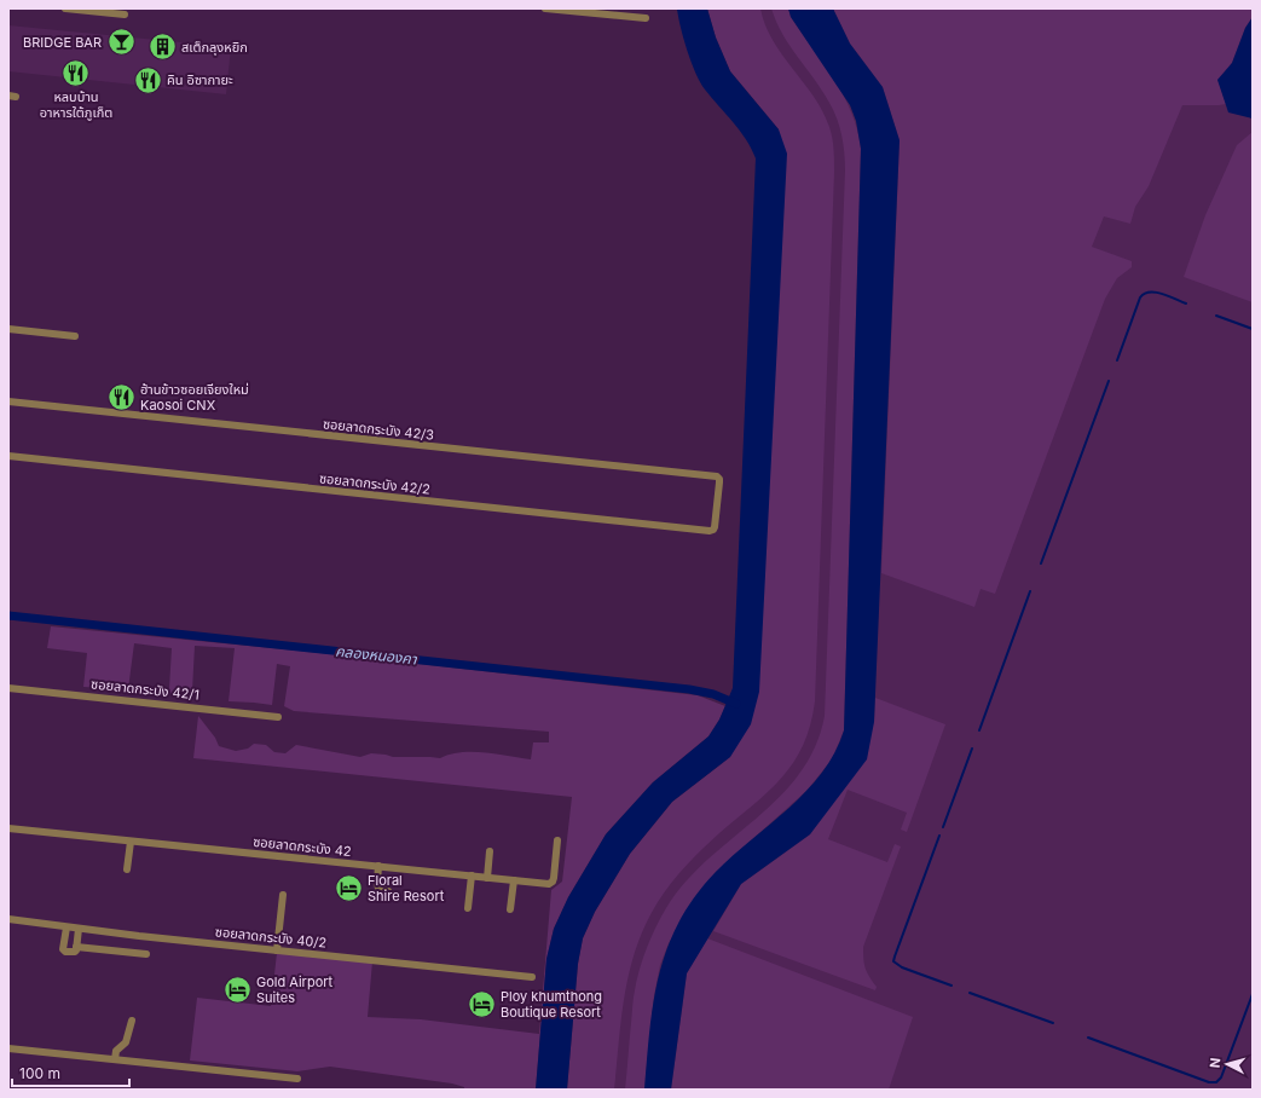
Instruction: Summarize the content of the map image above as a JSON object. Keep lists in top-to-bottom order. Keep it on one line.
{"streets":{"street":["ซอยลาดกระบัง 42/3","ซอยลาดกระบัง 42/2","ซอยลาดกระบัง 42/1","ซอยลาดกระบัง 42","ซอยลาดกระบัง 40/2"]},"crossings":[["ซอยลาดกระบัง 42/3","ซอยลาดกระบัง 42/2"]],"water":["คลองหนองคา"],"places":{"bar":["BRIDGE BAR"],"building":["สเต็กลุงหยิก"],"restaurant":["หลบบ้าน อาหารใต้ภูเก็ต","คิน อิซากายะ","ฮ้านข้าวซอยเจียงใหม่ Kaosoi CNX"],"hotel":["Floral Shire Resort","Gold Airport Suites","Ploy khumthong Boutique Resort"]},"scale_bar":"100 m","north":"left"}
